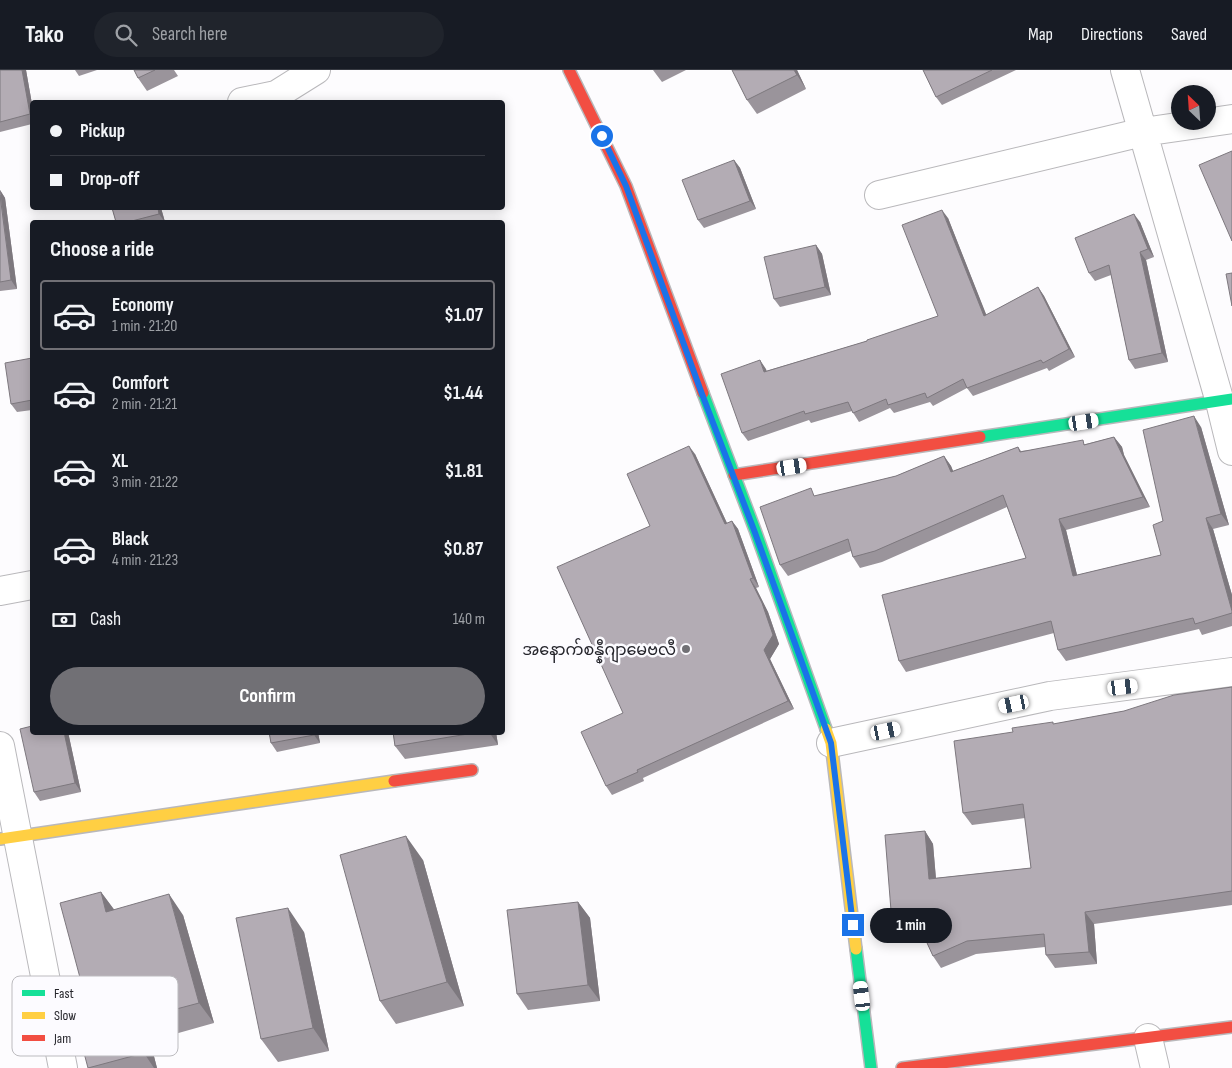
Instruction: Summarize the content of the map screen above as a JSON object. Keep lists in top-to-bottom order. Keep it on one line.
{"places":["အနောက်စန္နီဂျာမေဗလီ"],"legend":["Fast","Slow","Jam"],"north":"top left","page":{"header":"Tako","search":"Search here","nav":["Map","Directions","Saved"],"banner":["Pickup","Drop-off"],"heading":"Choose a ride","list":[{"name":"Economy","note":"1 min · 21:20","value":"$1.07"},{"name":"Comfort","note":"2 min · 21:21","value":"$1.44"},{"name":"XL","note":"3 min · 21:22","value":"$1.81"},{"name":"Black","note":"4 min · 21:23","value":"$0.87"}],"pay":["Cash","140 m"],"buttons":"Confirm","bubble":"1 min"}}
